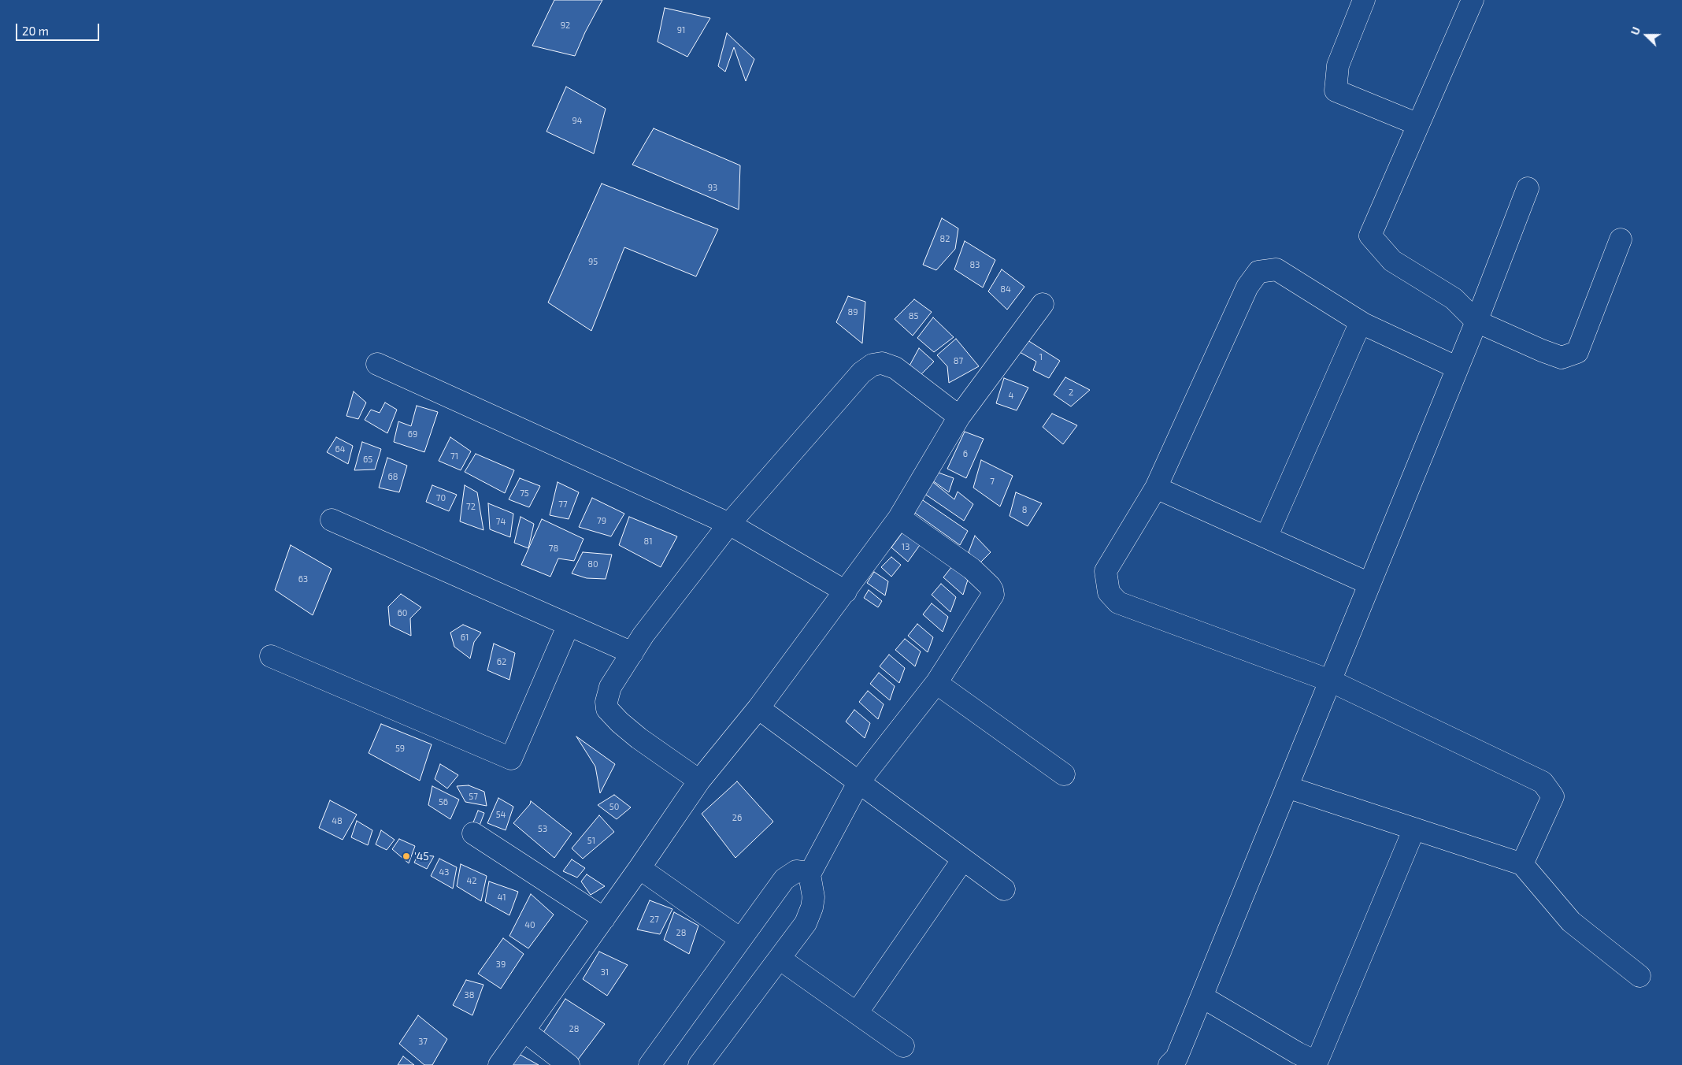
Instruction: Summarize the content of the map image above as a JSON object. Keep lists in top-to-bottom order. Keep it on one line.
{"places":["'45"],"house_numbers":["92","91","94","93","82","95","83","84","89","85","1","87","2","4","69","64","6","71","65","68","7","75","70","77","72","8","79","74","81","13","78","80","63","60","61","62","59","57","56","50","54","26","48","53","51","43","42","41","27","40","28","39","31","38","28","37"],"scale_bar":"20 m","north":"left"}
